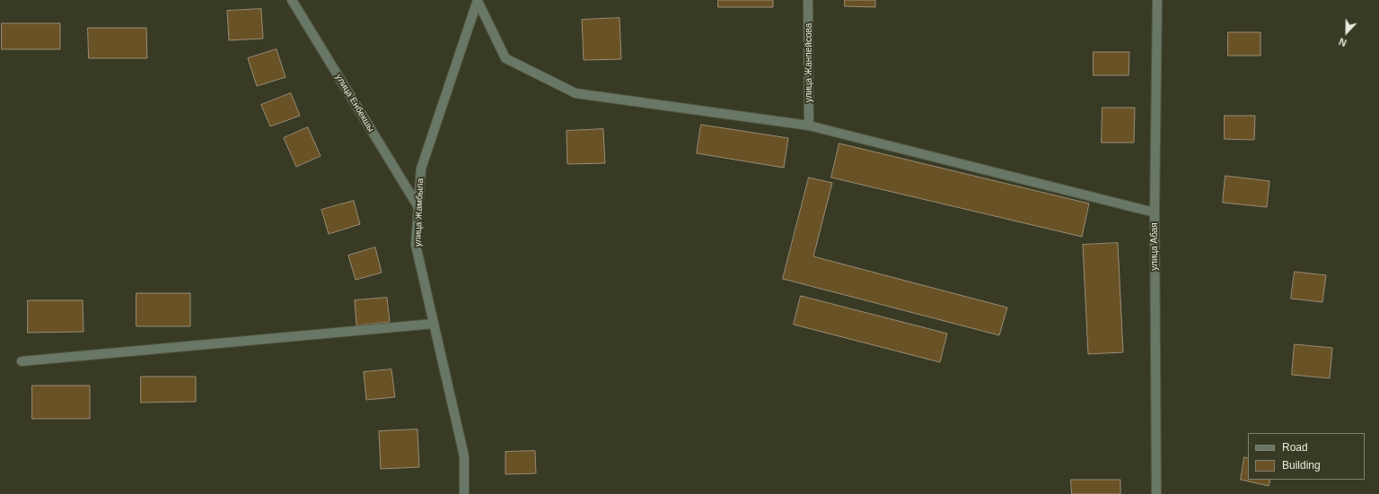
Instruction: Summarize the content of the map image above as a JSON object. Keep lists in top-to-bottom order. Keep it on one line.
{"streets":{"street":["улица Жанпейсова","улица Енбекшы","улица Жамбыла","улица Абая"]},"crossings":[["улица Енбекшы","улица Жамбыла"]],"legend":["Road","Building"],"north":"bottom"}
